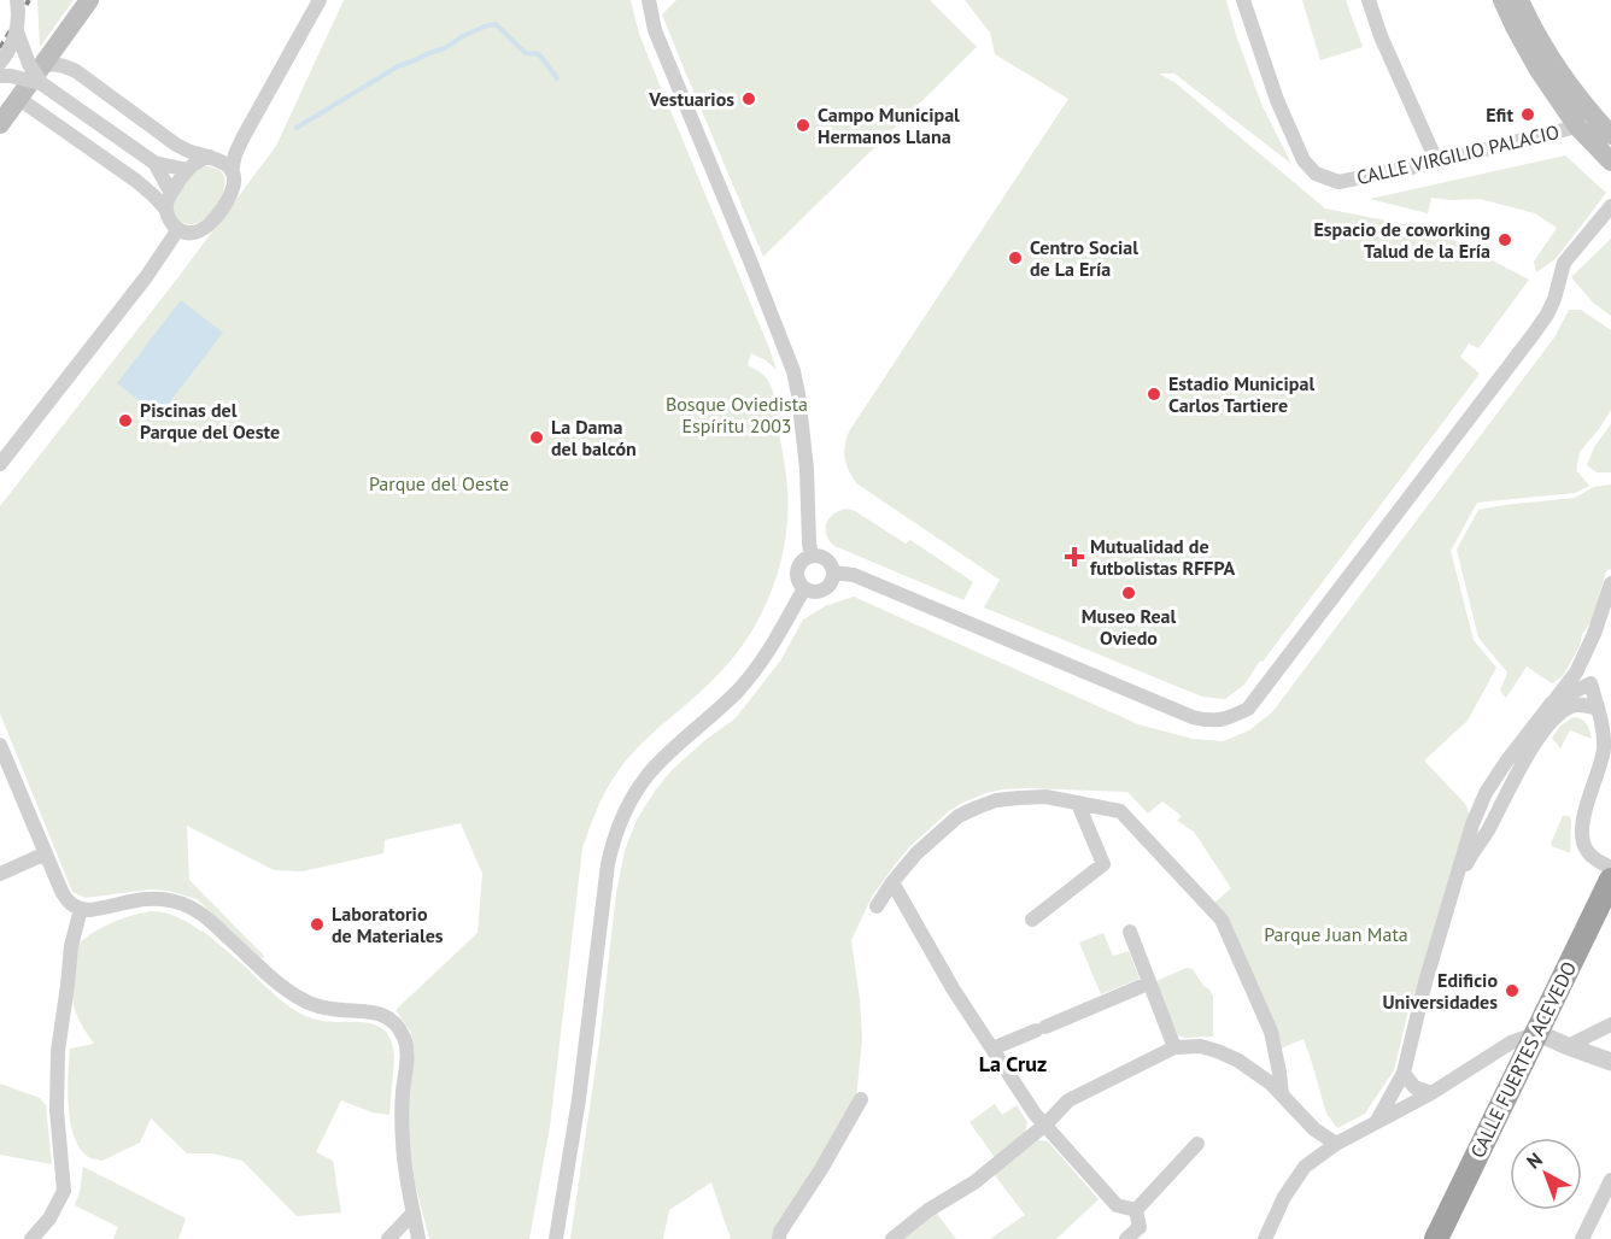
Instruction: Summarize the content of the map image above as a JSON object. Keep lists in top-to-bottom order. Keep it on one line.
{"streets":{"highway":["CALLE FUERTES ACEVEDO"],"street":["CALLE VIRGILIO PALACIO"]},"districts":["La Cruz"],"parks":["Bosque Oviedista Espíritu 2003","Parque del Oeste","Parque Juan Mata"],"places":{"other":["Vestuarios","Efit","Campo Municipal Hermanos Llana","Espacio de coworking Talud de la Ería","Centro Social de La Ería","Estadio Municipal Carlos Tartiere","Piscinas del Parque del Oeste","La Dama del balcón","Museo Real Oviedo","Laboratorio de Materiales","Edificio Universidades"],"health":["Mutualidad de futbolistas RFFPA"]},"north":"top left"}
